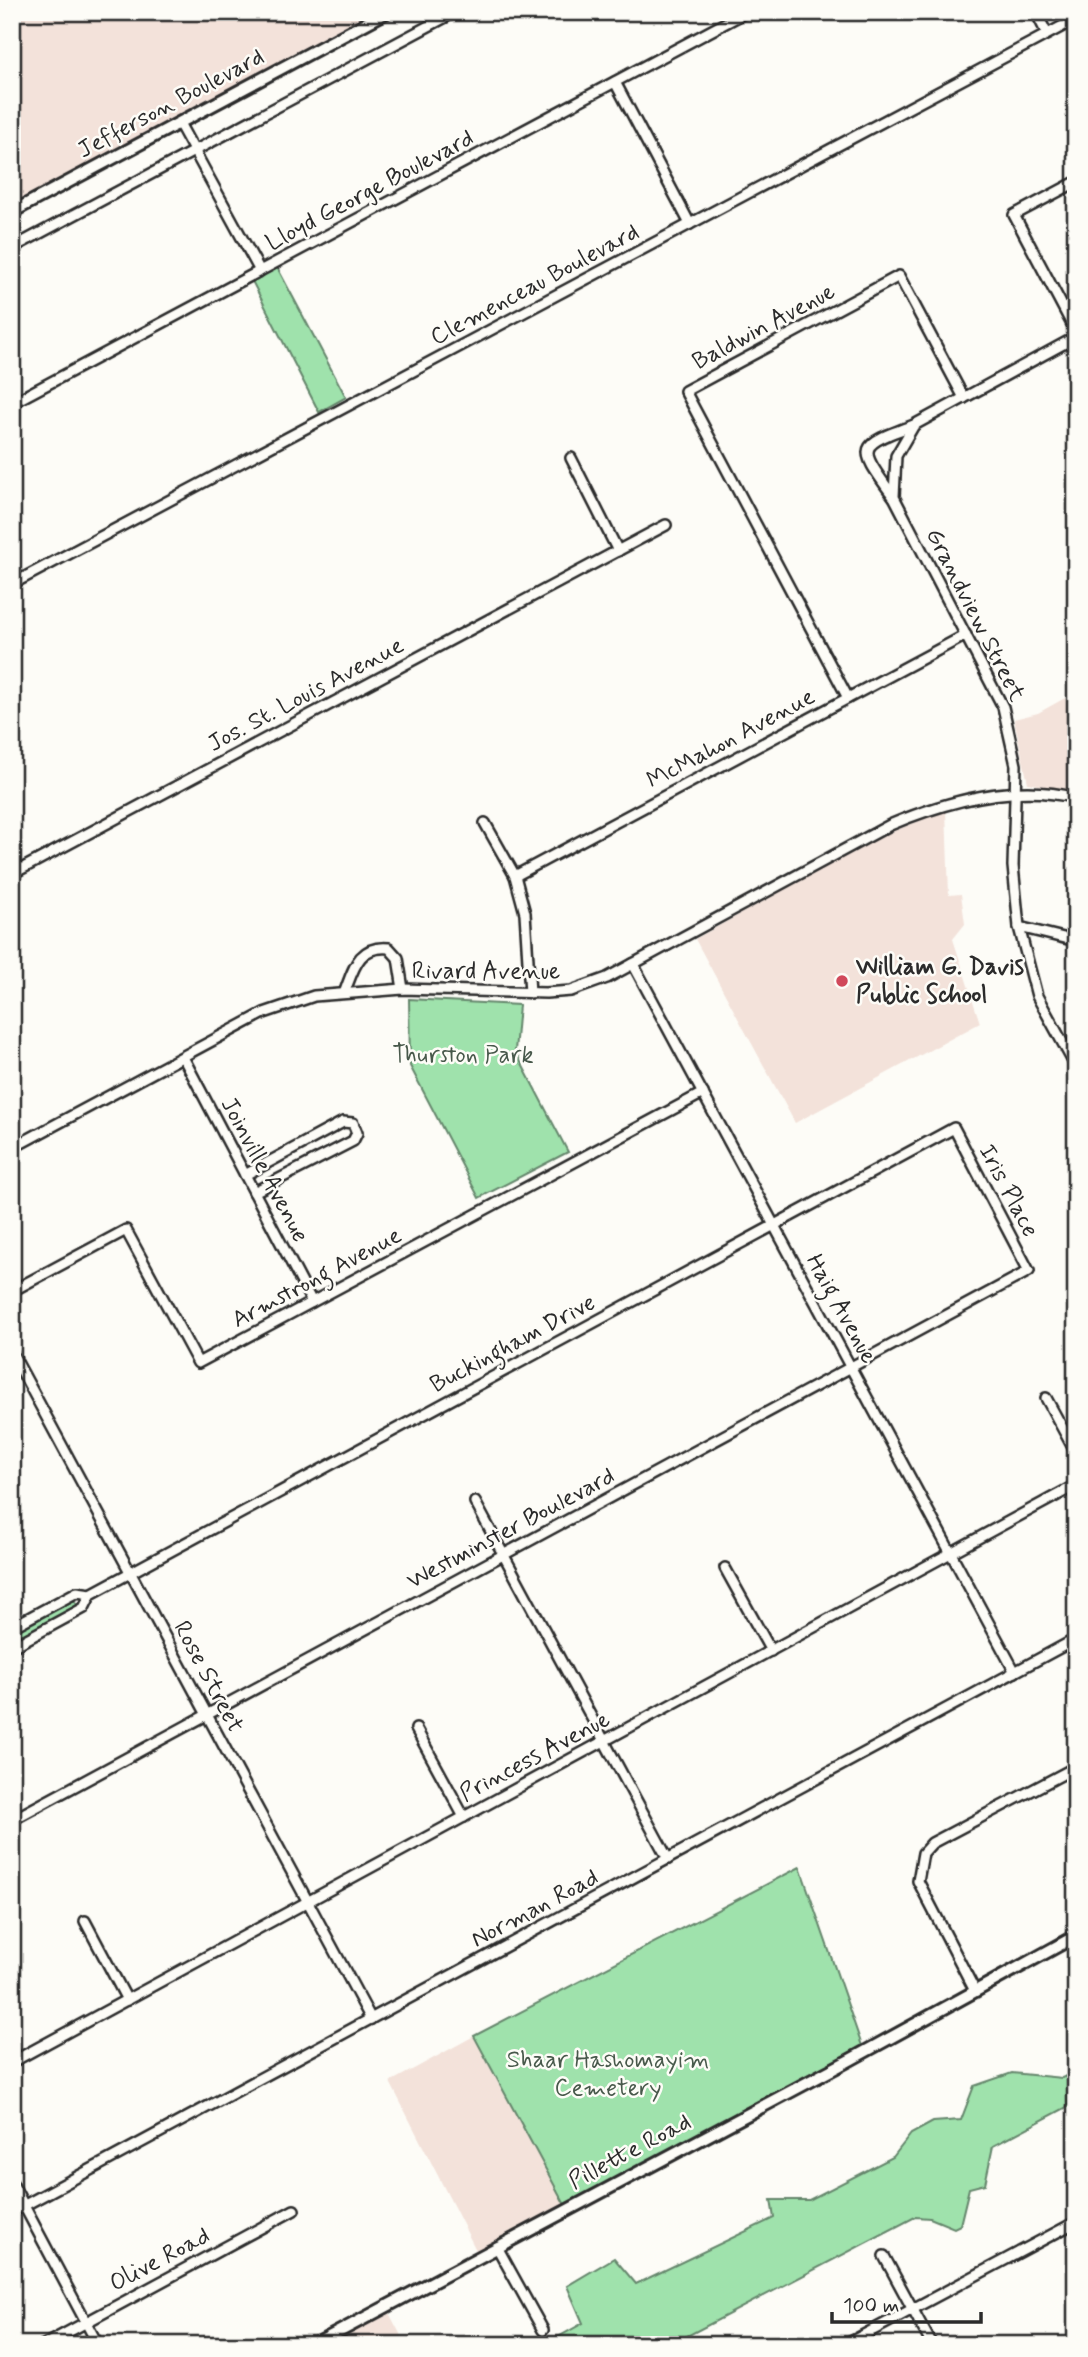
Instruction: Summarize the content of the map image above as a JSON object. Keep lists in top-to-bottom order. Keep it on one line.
{"streets":{"street":["Jefferson Boulevard","Lloyd George Boulevard","Clemenceau Boulevard","Baldwin Avenue","Grandview Street","Jos. St. Louis Avenue","McMahon Avenue","Rivard Avenue","Joinville Avenue","Iris Place","Armstrong Avenue","Haig Avenue","Buckingham Drive","Westminster Boulevard","Rose Street","Princess Avenue","Norman Road","Pillette Road","Olive Road"]},"crossings":[["Baldwin Avenue","Grandview Street"],["Baldwin Avenue","McMahon Avenue"],["Grandview Street","McMahon Avenue"],["Grandview Street","Rivard Avenue"],["Rivard Avenue","Joinville Avenue"],["Rivard Avenue","Haig Avenue"],["Joinville Avenue","Armstrong Avenue"],["Iris Place","Buckingham Drive"],["Iris Place","Westminster Boulevard"],["Armstrong Avenue","Haig Avenue"],["Haig Avenue","Buckingham Drive"],["Haig Avenue","Westminster Boulevard"],["Haig Avenue","Princess Avenue"],["Haig Avenue","Norman Road"],["Buckingham Drive","Rose Street"],["Westminster Boulevard","Rose Street"],["Rose Street","Princess Avenue"],["Rose Street","Norman Road"]],"parks":["Thurston Park","Shaar Hashomayim Cemetery"],"places":["William G. Davis Public School"],"scale_bar":"100 m"}
